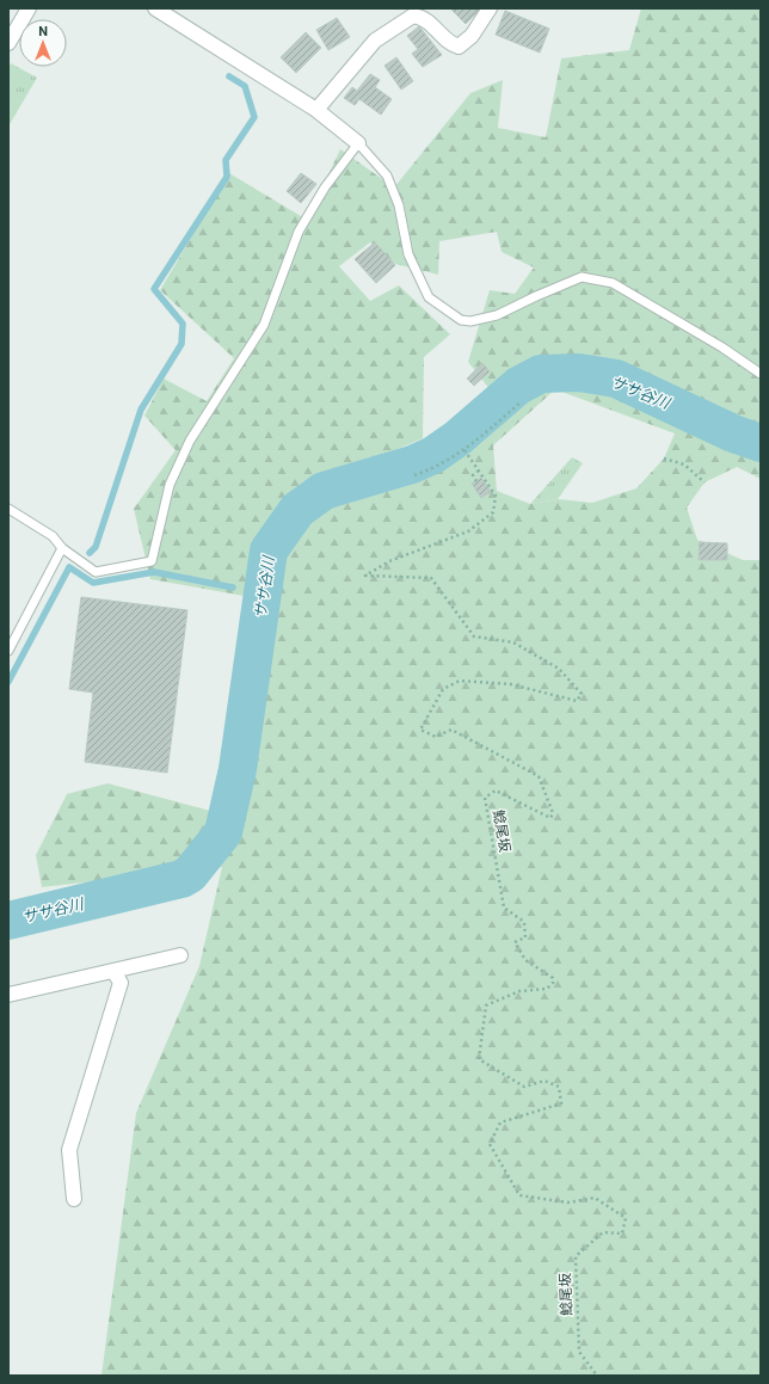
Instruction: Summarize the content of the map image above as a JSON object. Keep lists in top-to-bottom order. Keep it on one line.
{"streets":{"path":["鯰尾坂"]},"water":["ササ谷川"],"north":"top"}
